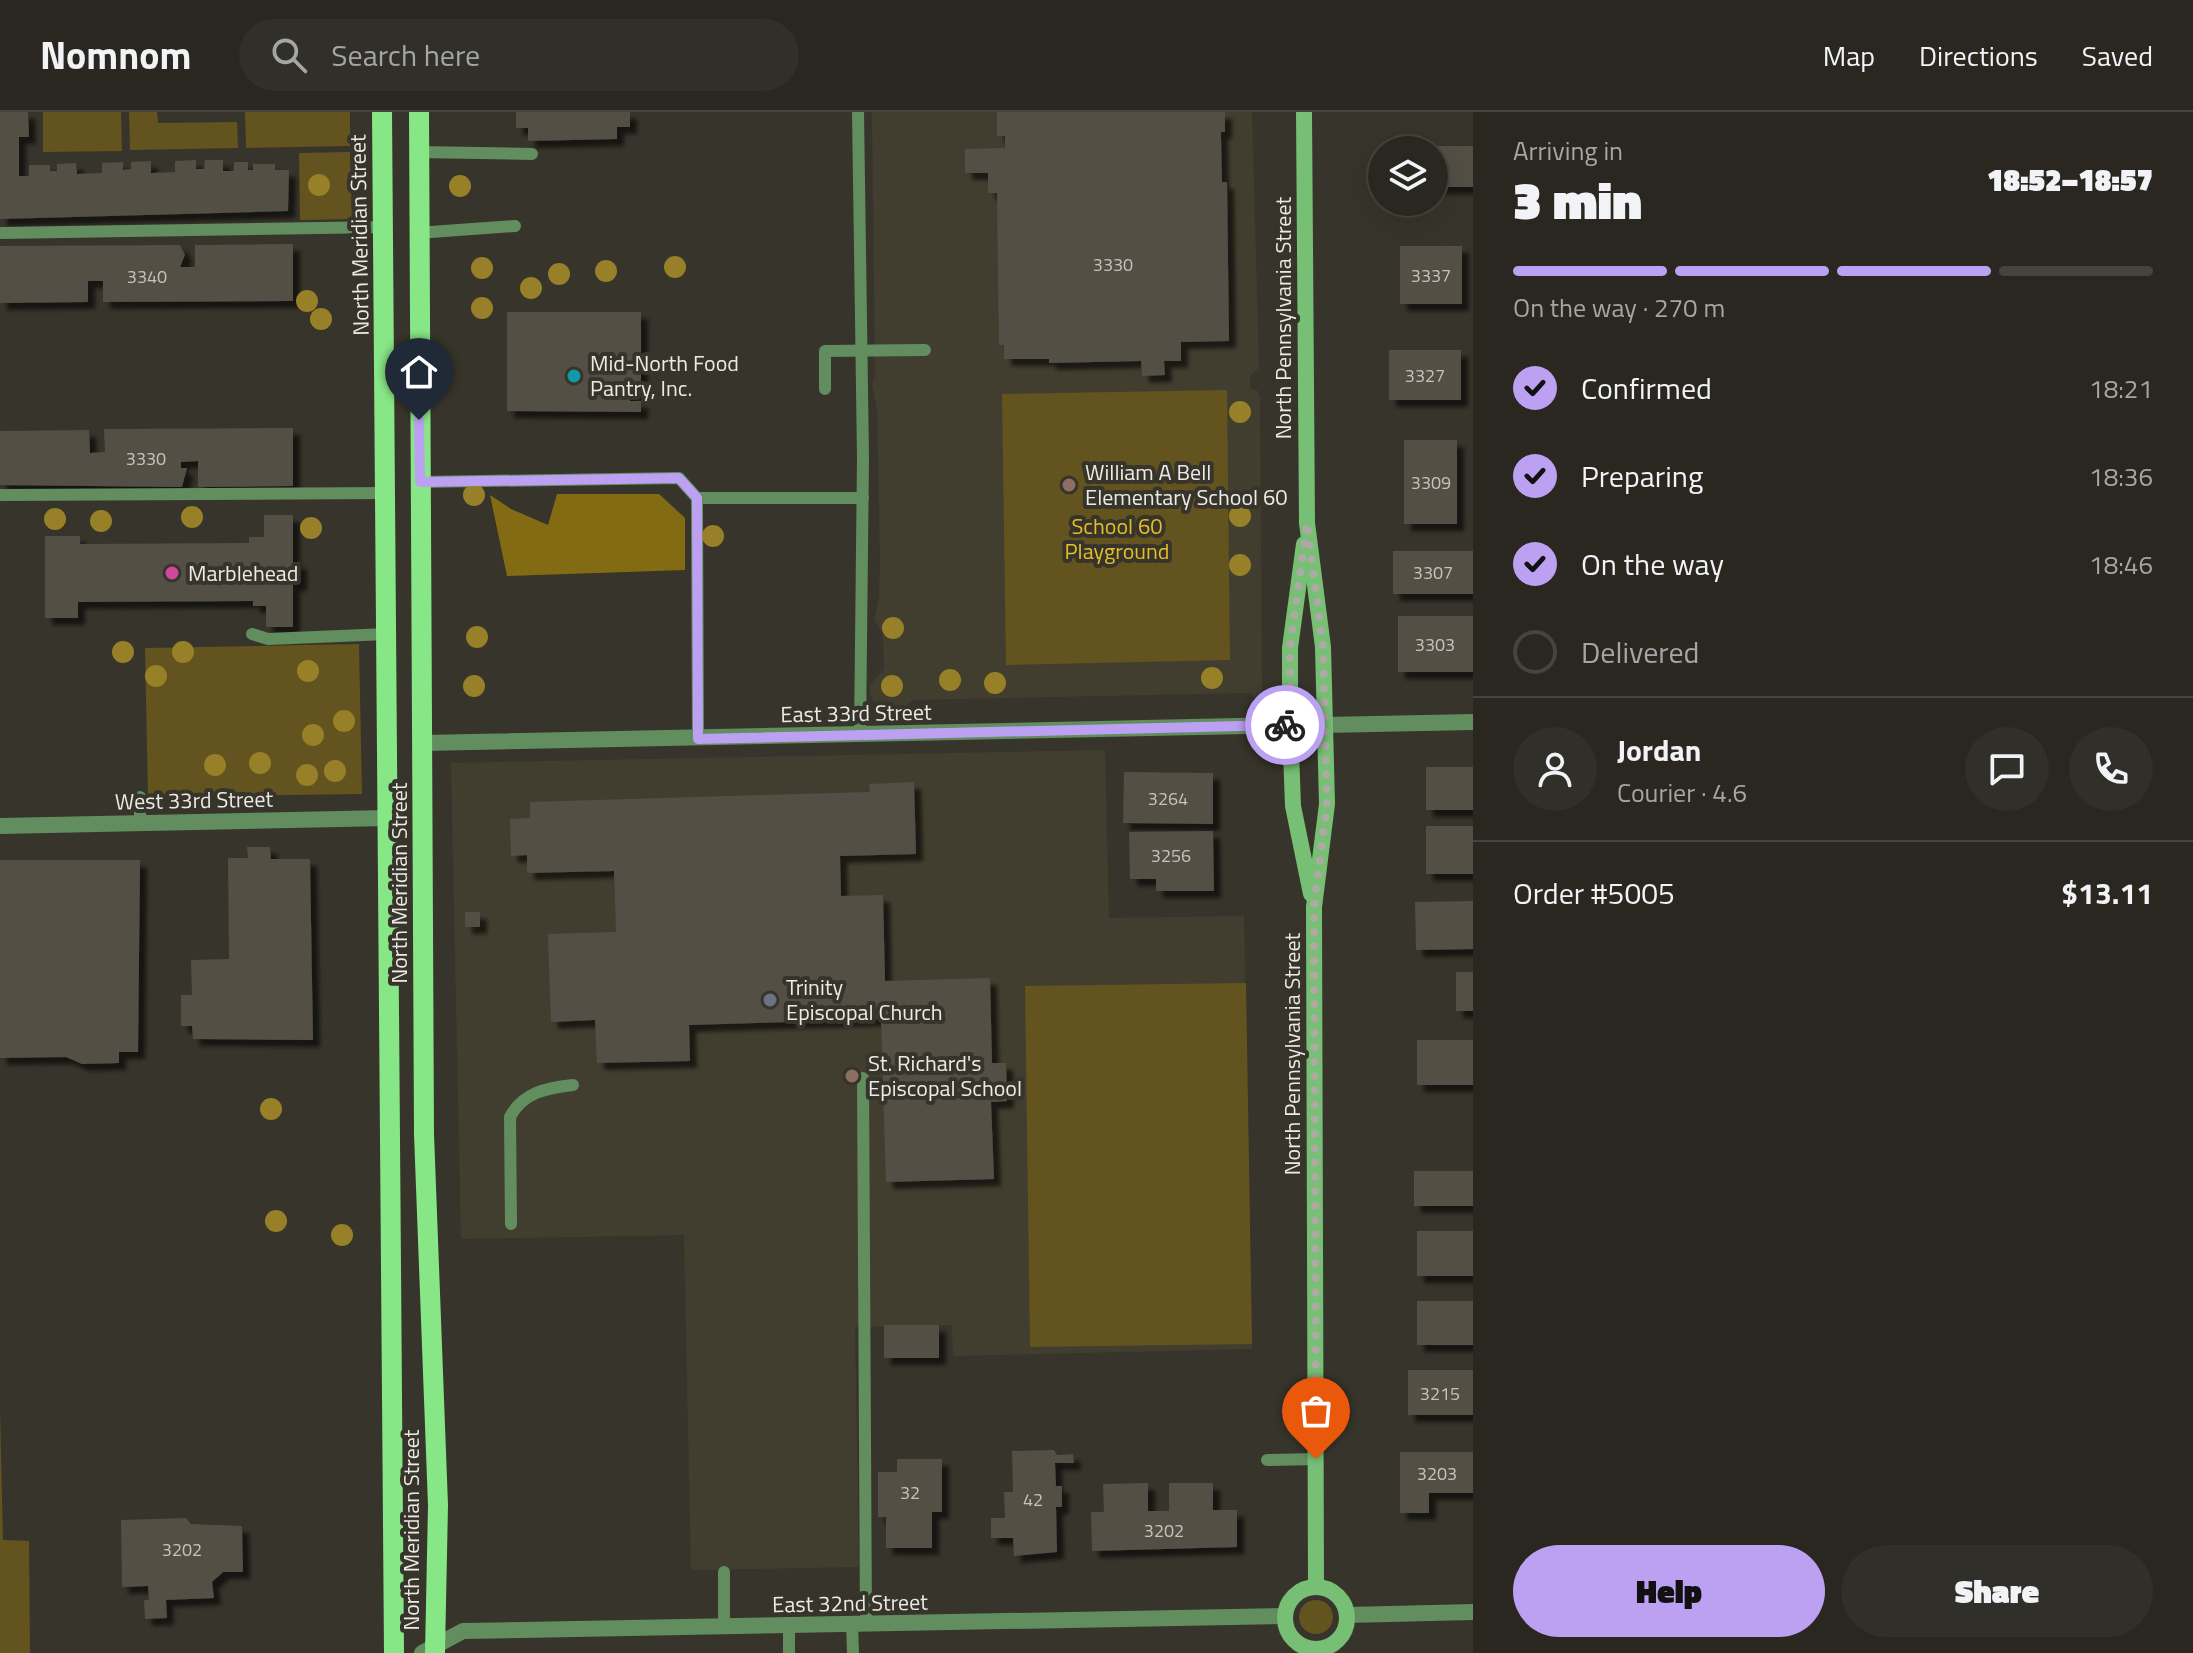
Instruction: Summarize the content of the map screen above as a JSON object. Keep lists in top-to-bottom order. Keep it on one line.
{"streets":{"main road":["North Meridian Street"],"street":["North Pennsylvania Street","East 33rd Street","West 33rd Street","East 32nd Street"]},"crossings":[["North Meridian Street","East 33rd Street"],["North Meridian Street","West 33rd Street"],["North Meridian Street","East 32nd Street"],["North Pennsylvania Street","East 33rd Street"],["North Pennsylvania Street","East 32nd Street"]],"parks":["School 60 Playground"],"places":["Mid-North Food Pantry, Inc.","William A Bell Elementary School 60","Marblehead","Trinity Episcopal Church","St. Richard's Episcopal School"],"house_numbers":["3330","3337","3340","3327","3330","3309","3307","3303","3264","3256","3215","3203","32","42","3202","3202"],"page":{"header":"Nomnom","search":"Search here","nav":["Map","Directions","Saved"],"heading":["3 min","Arriving in","18:52–18:57"],"panel":["Jordan","Courier · 4.6","Order #5005","$13.11"],"bar":"On the way · 270 m","list":[["Confirmed","18:21"],["Preparing","18:36"],["On the way","18:46"],"Delivered"],"buttons":["Help","Share"]}}
